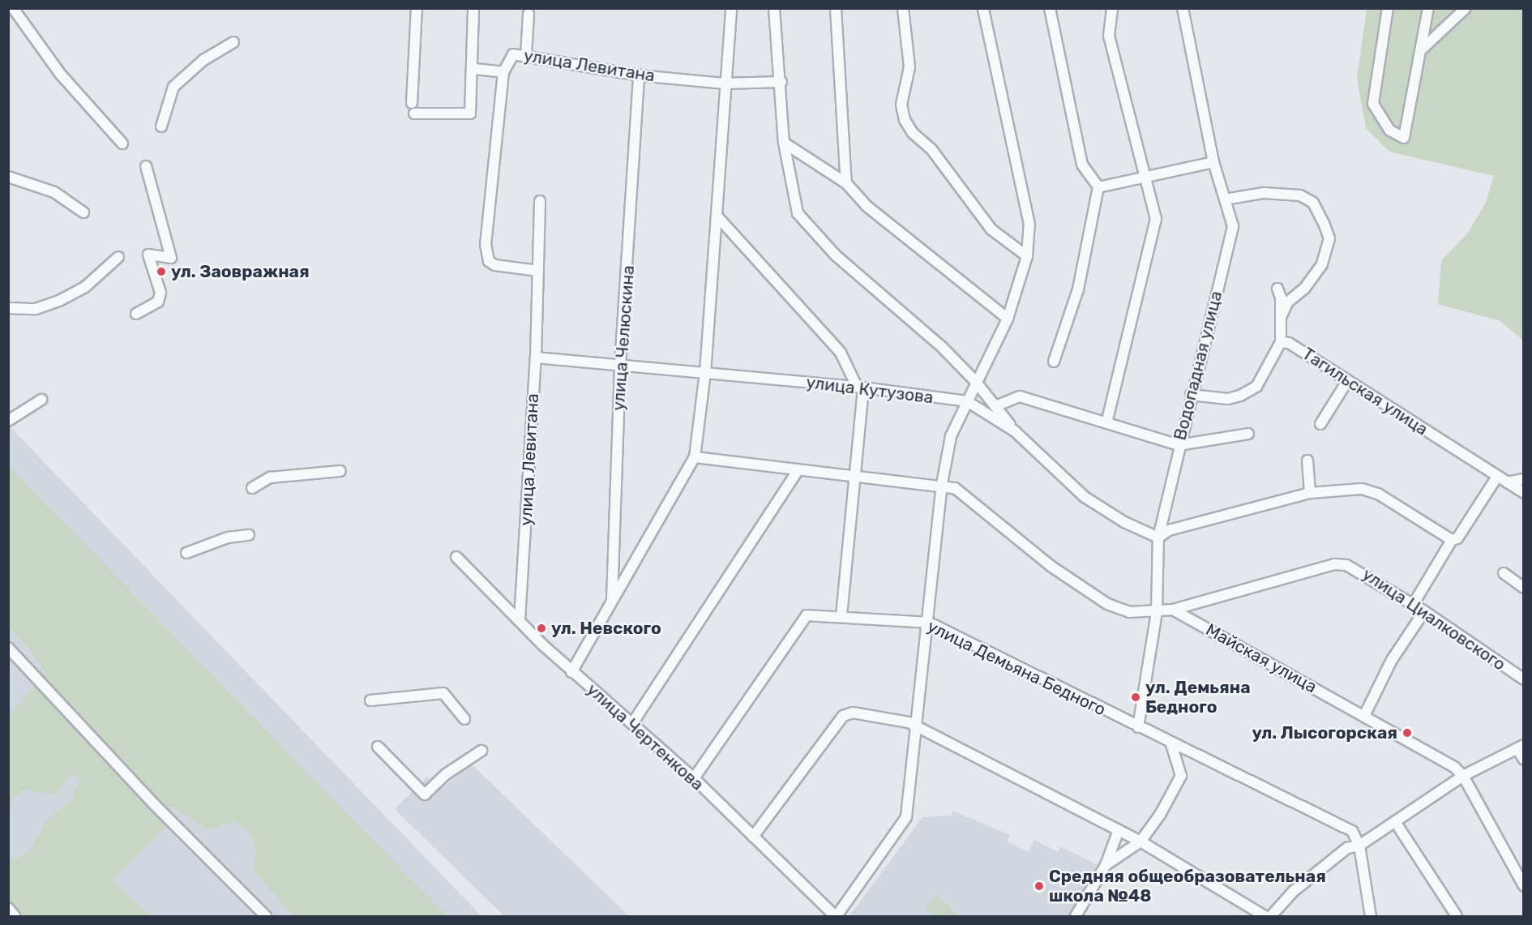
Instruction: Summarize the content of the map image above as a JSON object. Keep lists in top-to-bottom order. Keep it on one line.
{"streets":{"street":["улица Левитана","улица Челюскина","Водопадная улица","улица Кутузова","Тагильская улица","улица Циалковского","Майская улица","улица Демьяна Бедного","улица Чертенкова"]},"crossings":[["улица Левитана","улица Челюскина"],["улица Левитана","улица Кутузова"],["улица Левитана","улица Чертенкова"],["улица Челюскина","улица Кутузова"],["Водопадная улица","улица Кутузова"],["Водопадная улица","Тагильская улица"],["Водопадная улица","улица Демьяна Бедного"],["улица Циалковского","Майская улица"],["улица Демьяна Бедного","улица Чертенкова"]],"places":["ул. Заовражная","ул. Невского","ул. Демьяна Бедного","ул. Лысогорская","Средняя общеобразовательная школа №48"]}
